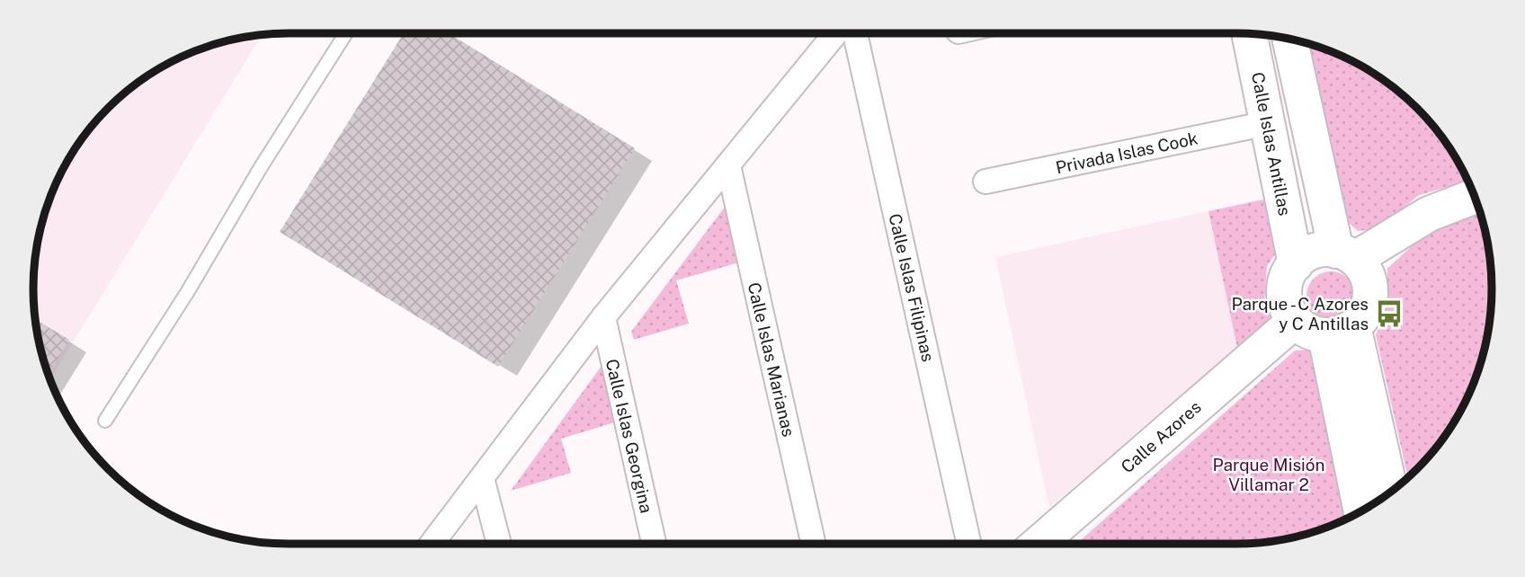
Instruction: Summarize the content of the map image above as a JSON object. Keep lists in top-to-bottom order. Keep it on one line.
{"streets":{"street":["Calle Islas Antillas","Privada Islas Cook","Calle Islas Filipinas","Calle Islas Marianas","Calle Islas Georgina","Calle Azores"]},"crossings":[["Calle Islas Antillas","Privada Islas Cook"],["Calle Islas Antillas","Calle Azores"]],"parks":["Parque Misión Villamar 2"],"places":{"bus stop":["Parque - C Azores y C Antillas"]}}
